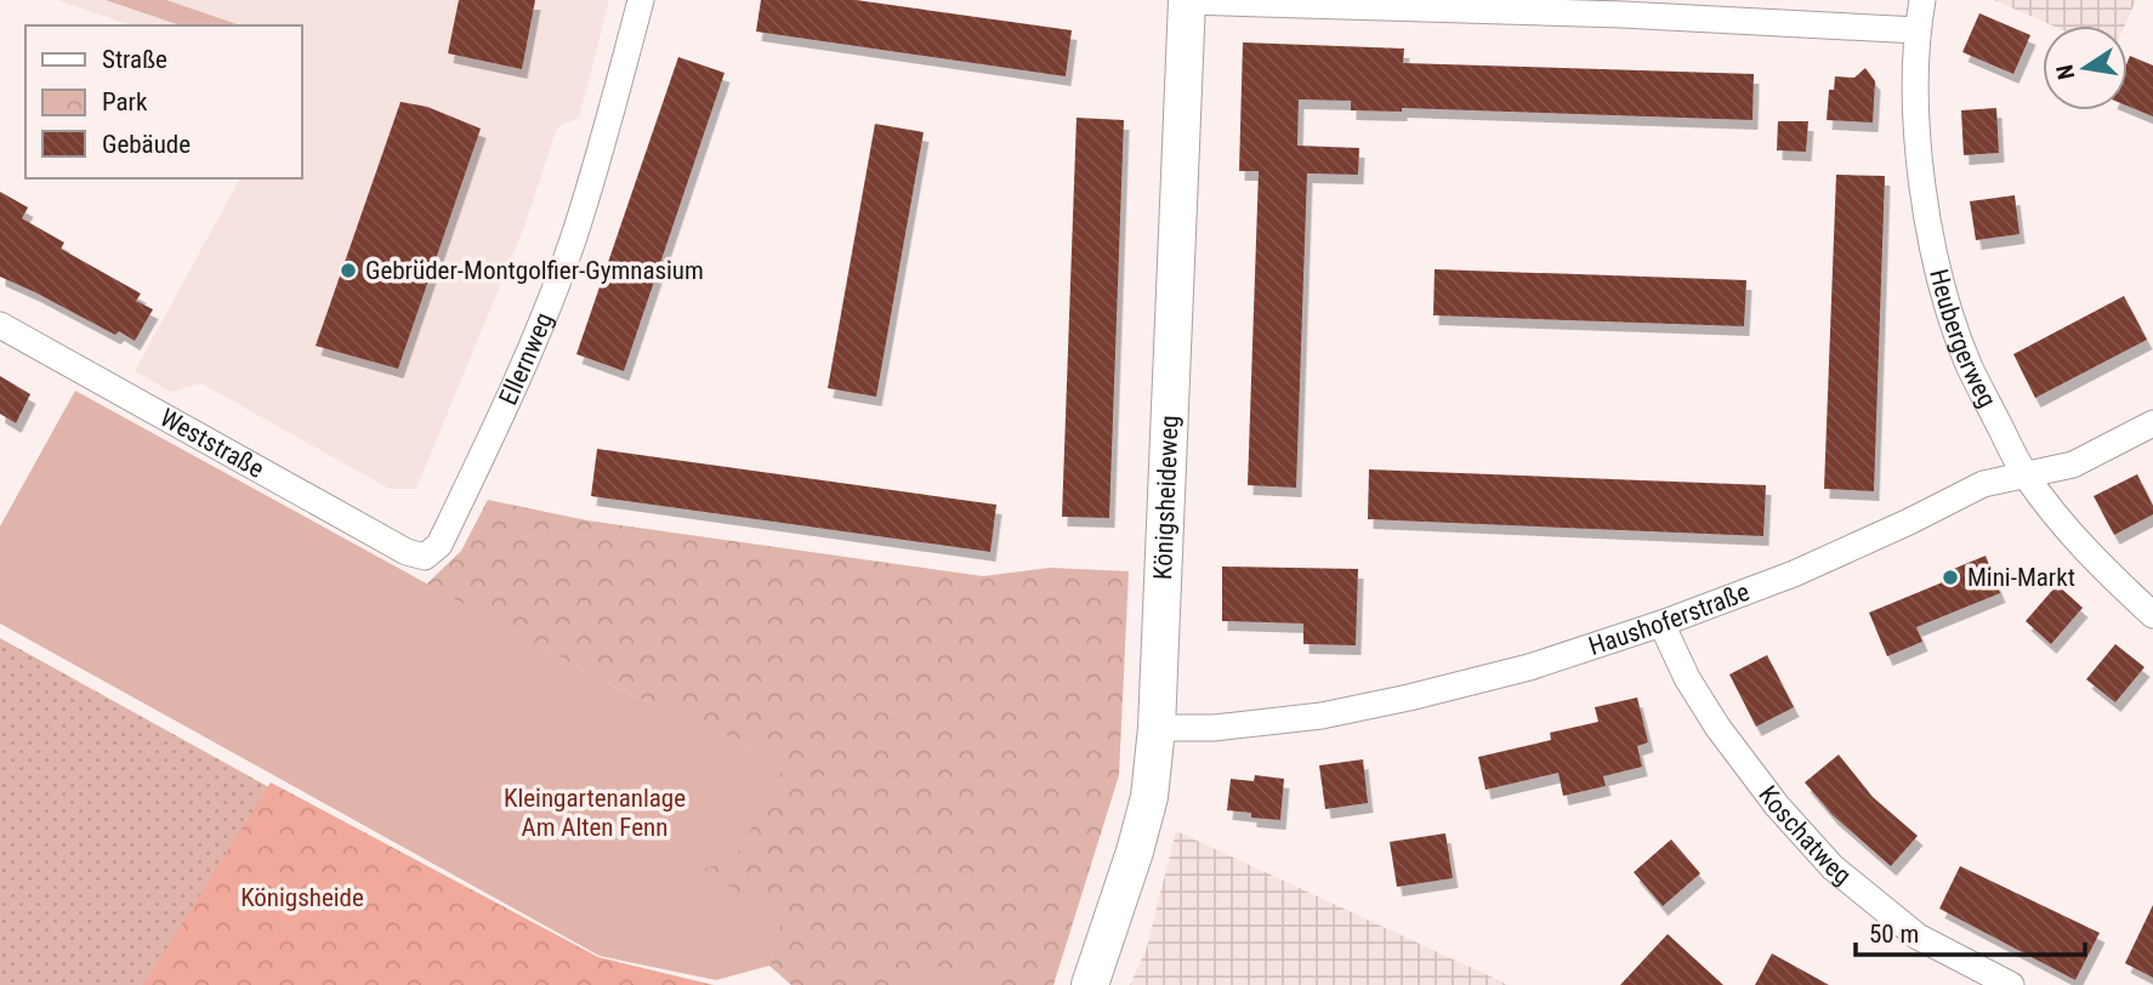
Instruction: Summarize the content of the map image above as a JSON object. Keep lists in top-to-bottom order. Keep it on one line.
{"streets":{"street":["Heubergerweg","Ellernweg","Weststraße","Königsheideweg","Haushoferstraße","Koschatweg"]},"crossings":[["Heubergerweg","Haushoferstraße"],["Ellernweg","Weststraße"],["Königsheideweg","Haushoferstraße"],["Haushoferstraße","Koschatweg"]],"parks":["Kleingartenanlage Am Alten Fenn","Königsheide"],"places":["Gebrüder-Montgolfier-Gymnasium","Mini-Markt"],"legend":["Straße","Park","Gebäude"],"scale_bar":"50 m","north":"left"}
